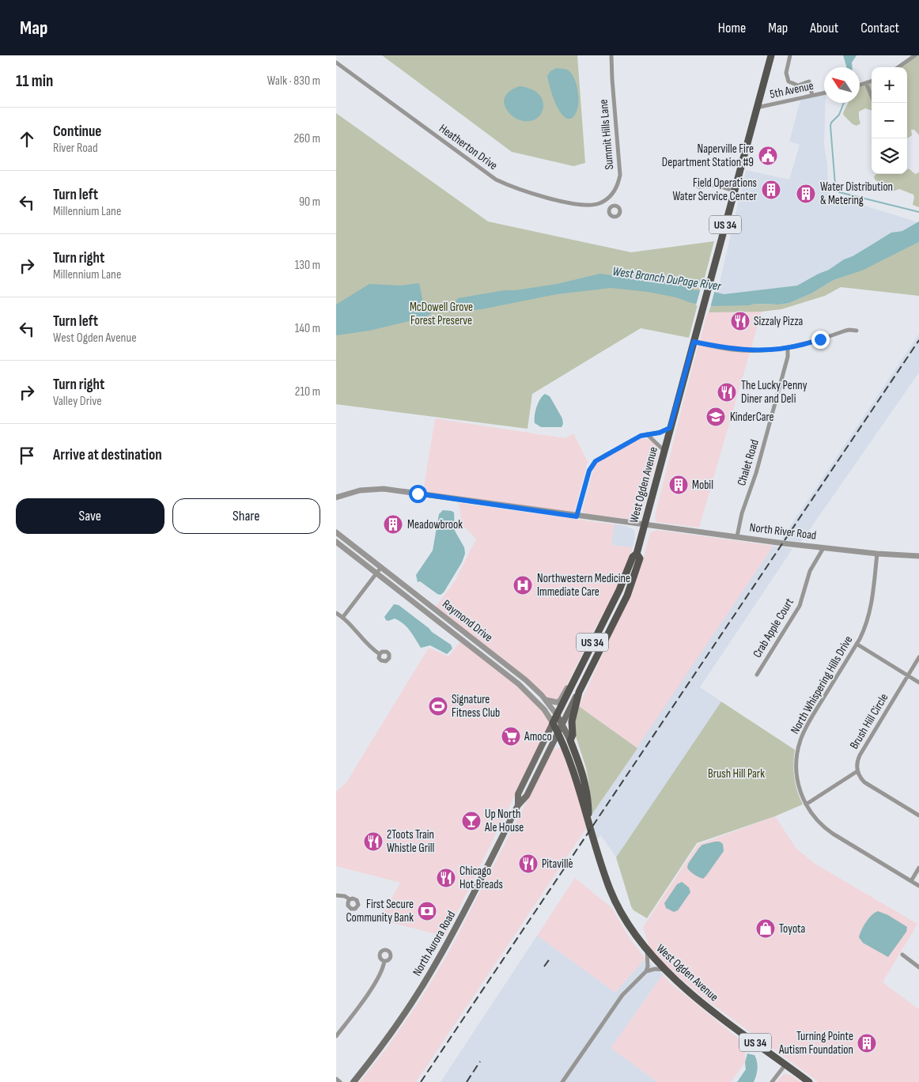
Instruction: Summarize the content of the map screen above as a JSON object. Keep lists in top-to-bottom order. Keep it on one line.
{"streets":{"main road":["US 34","West Ogden Avenue","Raymond Drive","North Aurora Road"],"street":["5th Avenue","Summit Hills Lane","Heatherton Drive","Chalet Road","North River Road","Crab Apple Court","North Whispering Hills Drive","Brush Hill Circle"]},"crossings":[["5th Avenue","West Ogden Avenue"],["Summit Hills Lane","Heatherton Drive"],["Chalet Road","North River Road"],["West Ogden Avenue","North River Road"],["West Ogden Avenue","Raymond Drive"],["West Ogden Avenue","North Aurora Road"],["North River Road","Crab Apple Court"],["North River Road","North Whispering Hills Drive"],["Raymond Drive","North Aurora Road"]],"water":["West Branch DuPage River"],"parks":["McDowell Grove Forest Preserve","Brush Hill Park"],"places":{"public building":["Naperville Fire Department Station #9"],"building":["Field Operations Water Service Center","Water Distribution & Metering","Mobil","Meadowbrook","Turning Pointe Autism Foundation"],"restaurant":["Sizzaly Pizza","The Lucky Penny Diner and Deli","2Toots Train Whistle Grill","Pitaville","Chicago Hot Breads"],"school or university":["KinderCare"],"hospital":["Northwestern Medicine Immediate Care"],"sports":["Signature Fitness Club"],"supermarket":["Amoco"],"bar":["Up North Ale House"],"bank":["First Secure Community Bank"],"shop":["Toyota"]},"north":"top left","page":{"header":"Map","nav":["Home","Map","About","Contact"],"heading":["11 min","Walk · 830 m"],"map_buttons":["+","−"],"list":[["Continue","River Road","260 m"],["Turn left","Millennium Lane","90 m"],["Turn right","Millennium Lane","130 m"],["Turn left","West Ogden Avenue","140 m"],["Turn right","Valley Drive","210 m"],"Arrive at destination"],"buttons":["Save","Share"]}}
